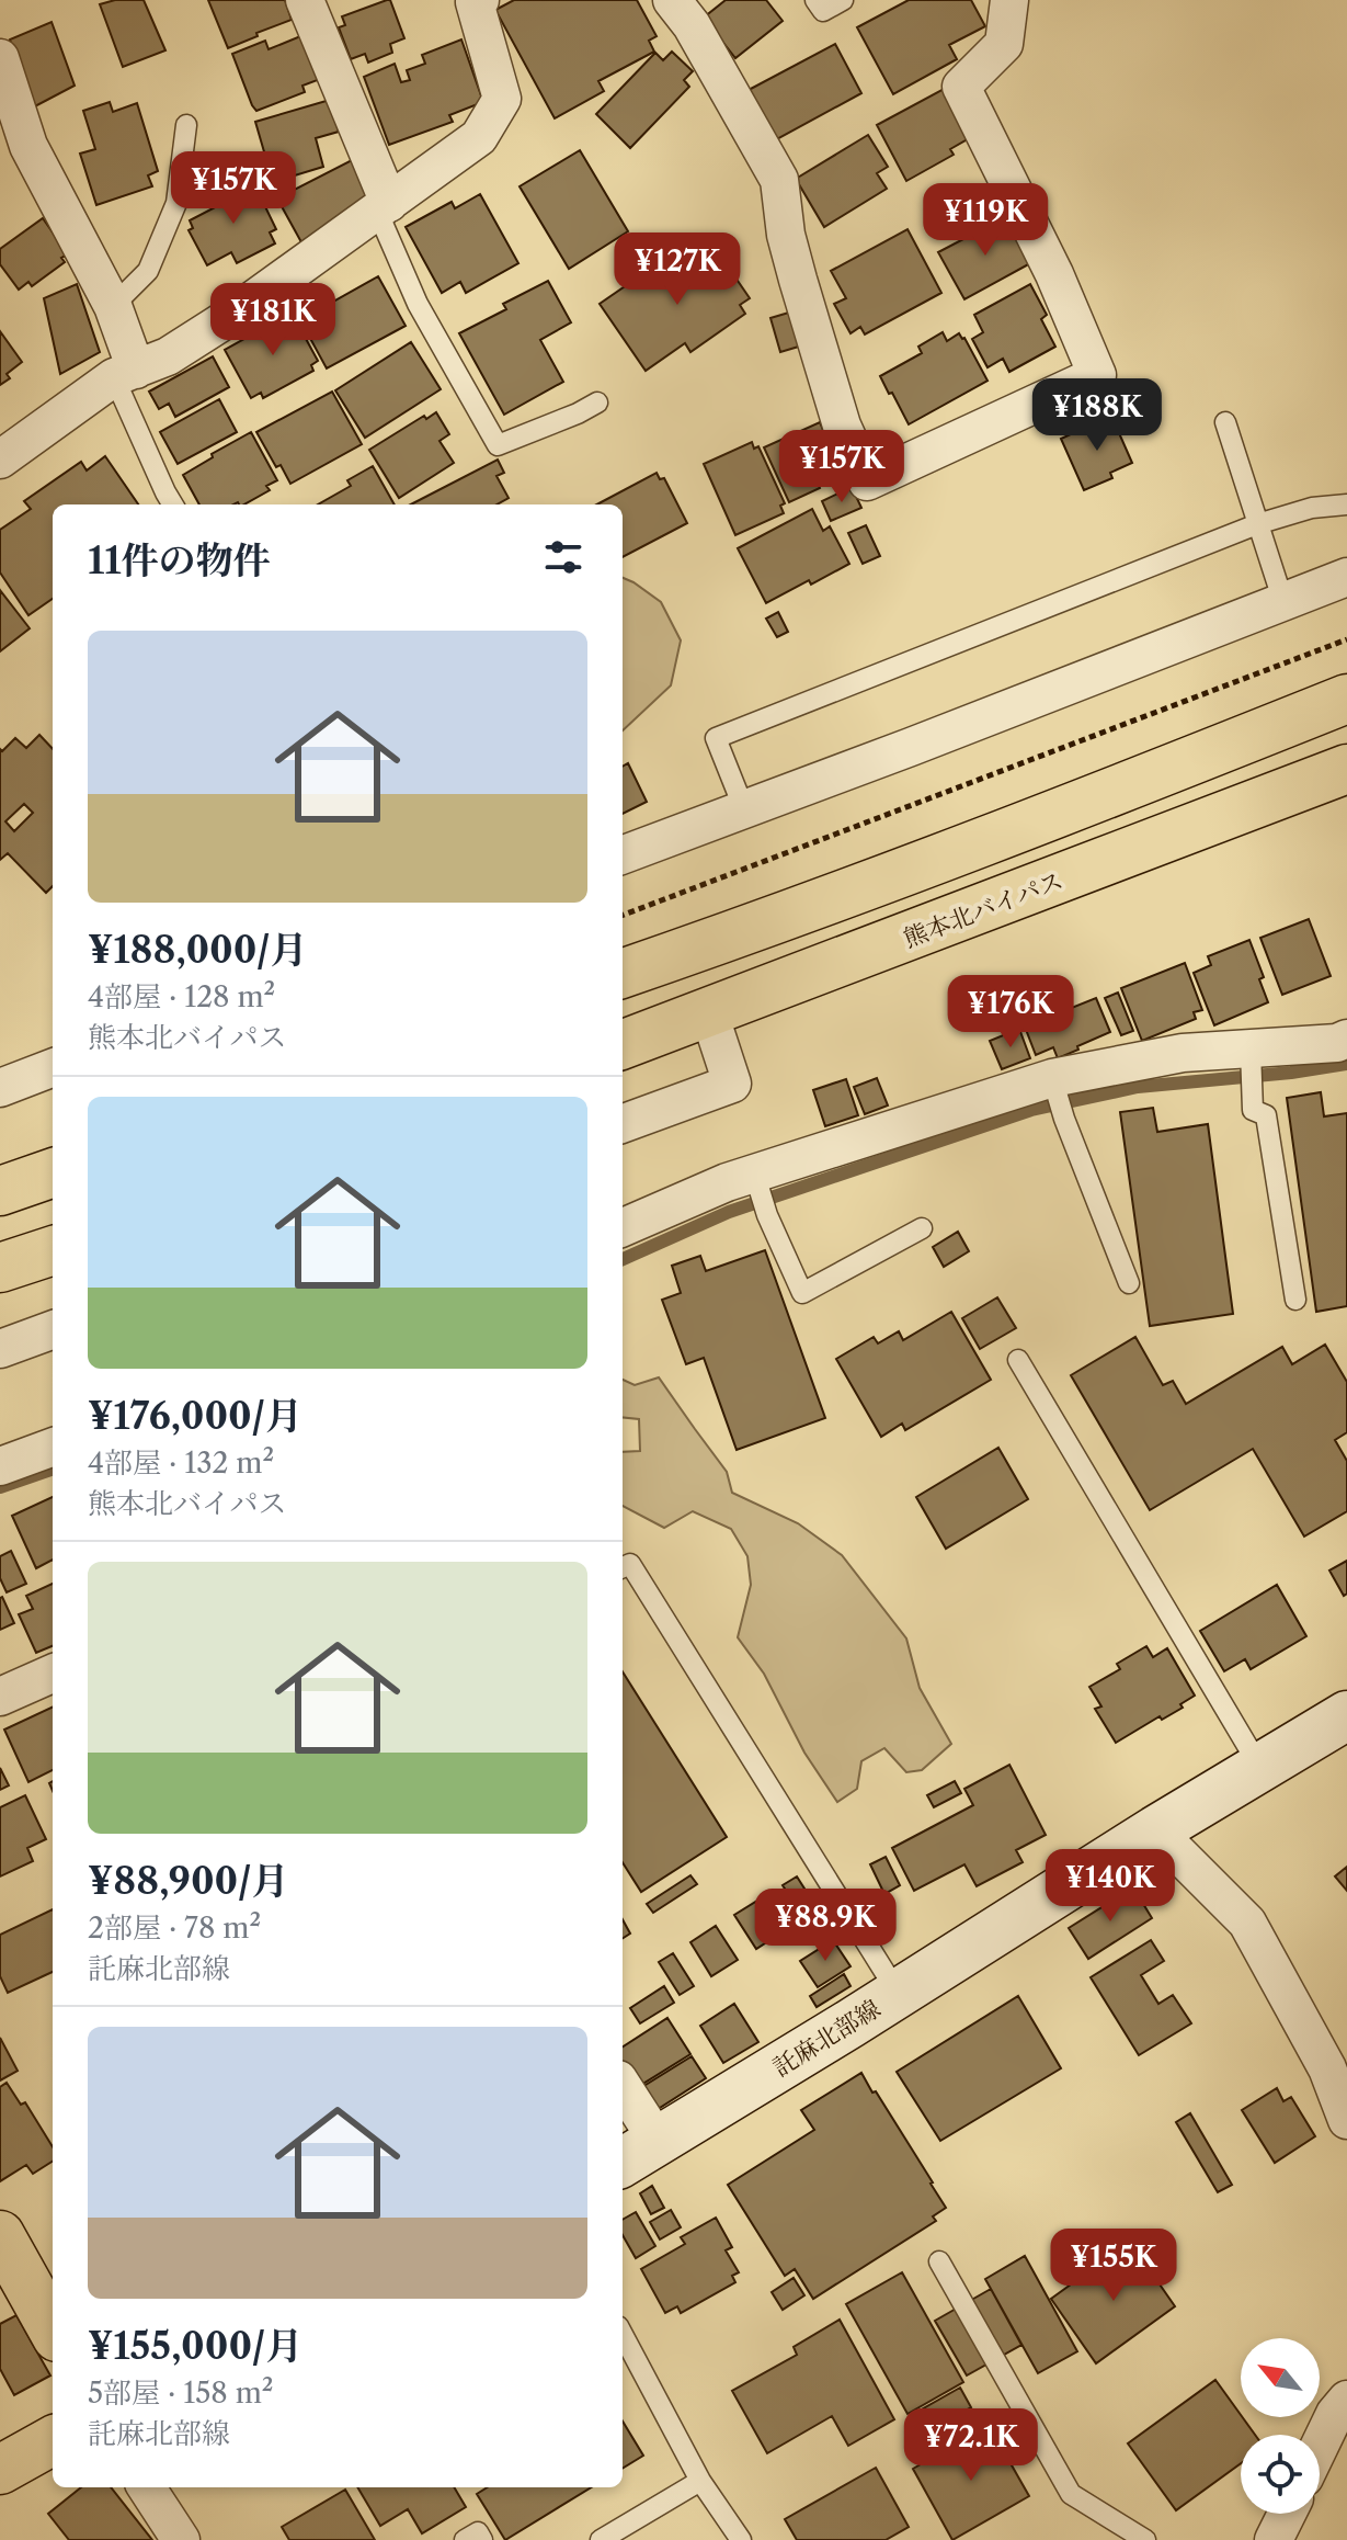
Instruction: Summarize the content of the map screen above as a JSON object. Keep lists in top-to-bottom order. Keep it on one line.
{"streets":{"main road":["熊本北バイパス","託麻北部線"]},"north":"top left","page":{"price":["¥157K","¥119K","¥127K","¥181K","¥188K","¥157K","¥176K","¥140K","¥88.9K","¥155K","¥72.1K"],"heading":"11件の物件","list":[{"name":"¥188,000/月","note":"4部屋 · 128 m² · 熊本北バイパス"},{"name":"¥176,000/月","note":"4部屋 · 132 m² · 熊本北バイパス"},{"name":"¥88,900/月","note":"2部屋 · 78 m² · 託麻北部線"},{"name":"¥155,000/月","note":"5部屋 · 158 m² · 託麻北部線"}]}}
